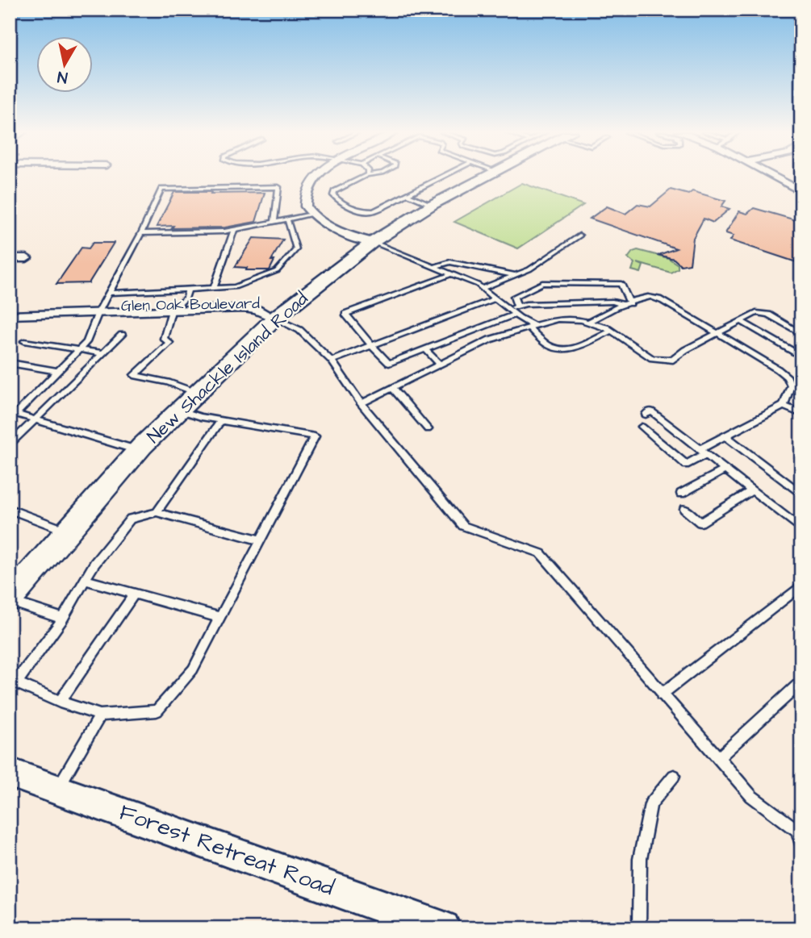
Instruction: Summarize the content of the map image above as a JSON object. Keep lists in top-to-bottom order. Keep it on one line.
{"streets":{"main road":["New Shackle Island Road"],"street":["Glen Oak Boulevard","Forest Retreat Road"]},"crossings":[["Glen Oak Boulevard","New Shackle Island Road"]],"north":"bottom"}
